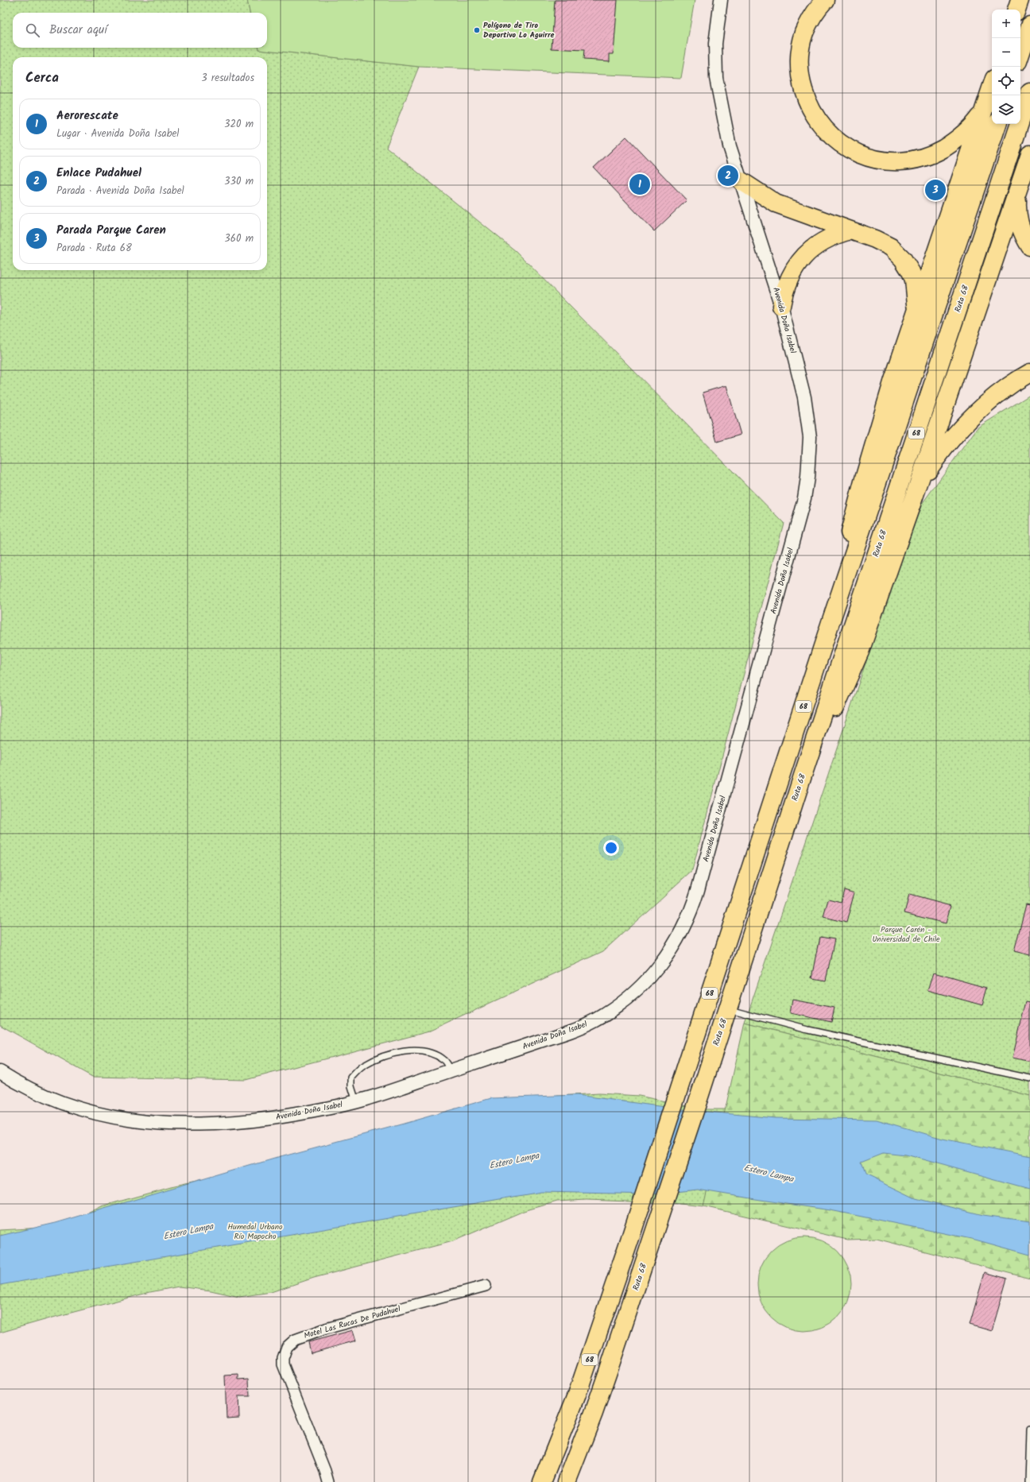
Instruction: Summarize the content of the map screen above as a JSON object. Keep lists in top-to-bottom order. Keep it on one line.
{"streets":{"highway":["Ruta 68","68"],"street":["Avenida Doña Isabel","Motel Las Rucas De Pudahuel"]},"water":["Estero Lampa"],"parks":["Parque Carén - Universidad de Chile","Humedal Urbano Río Mapocho"],"places":["Polígono de Tiro Deportivo Lo Aguirre"],"page":{"map_buttons":["+","−"],"search":"Buscar aquí","heading":["Cerca","3 resultados"],"list":[{"mark":"1","name":"Aerorescate","note":"Lugar · Avenida Doña Isabel","value":"320 m"},{"mark":"2","name":"Enlace Pudahuel","note":"Parada · Avenida Doña Isabel","value":"330 m"},{"mark":"3","name":"Parada Parque Caren","note":"Parada · Ruta 68","value":"360 m"}],"pins":["2","1","3"]}}
